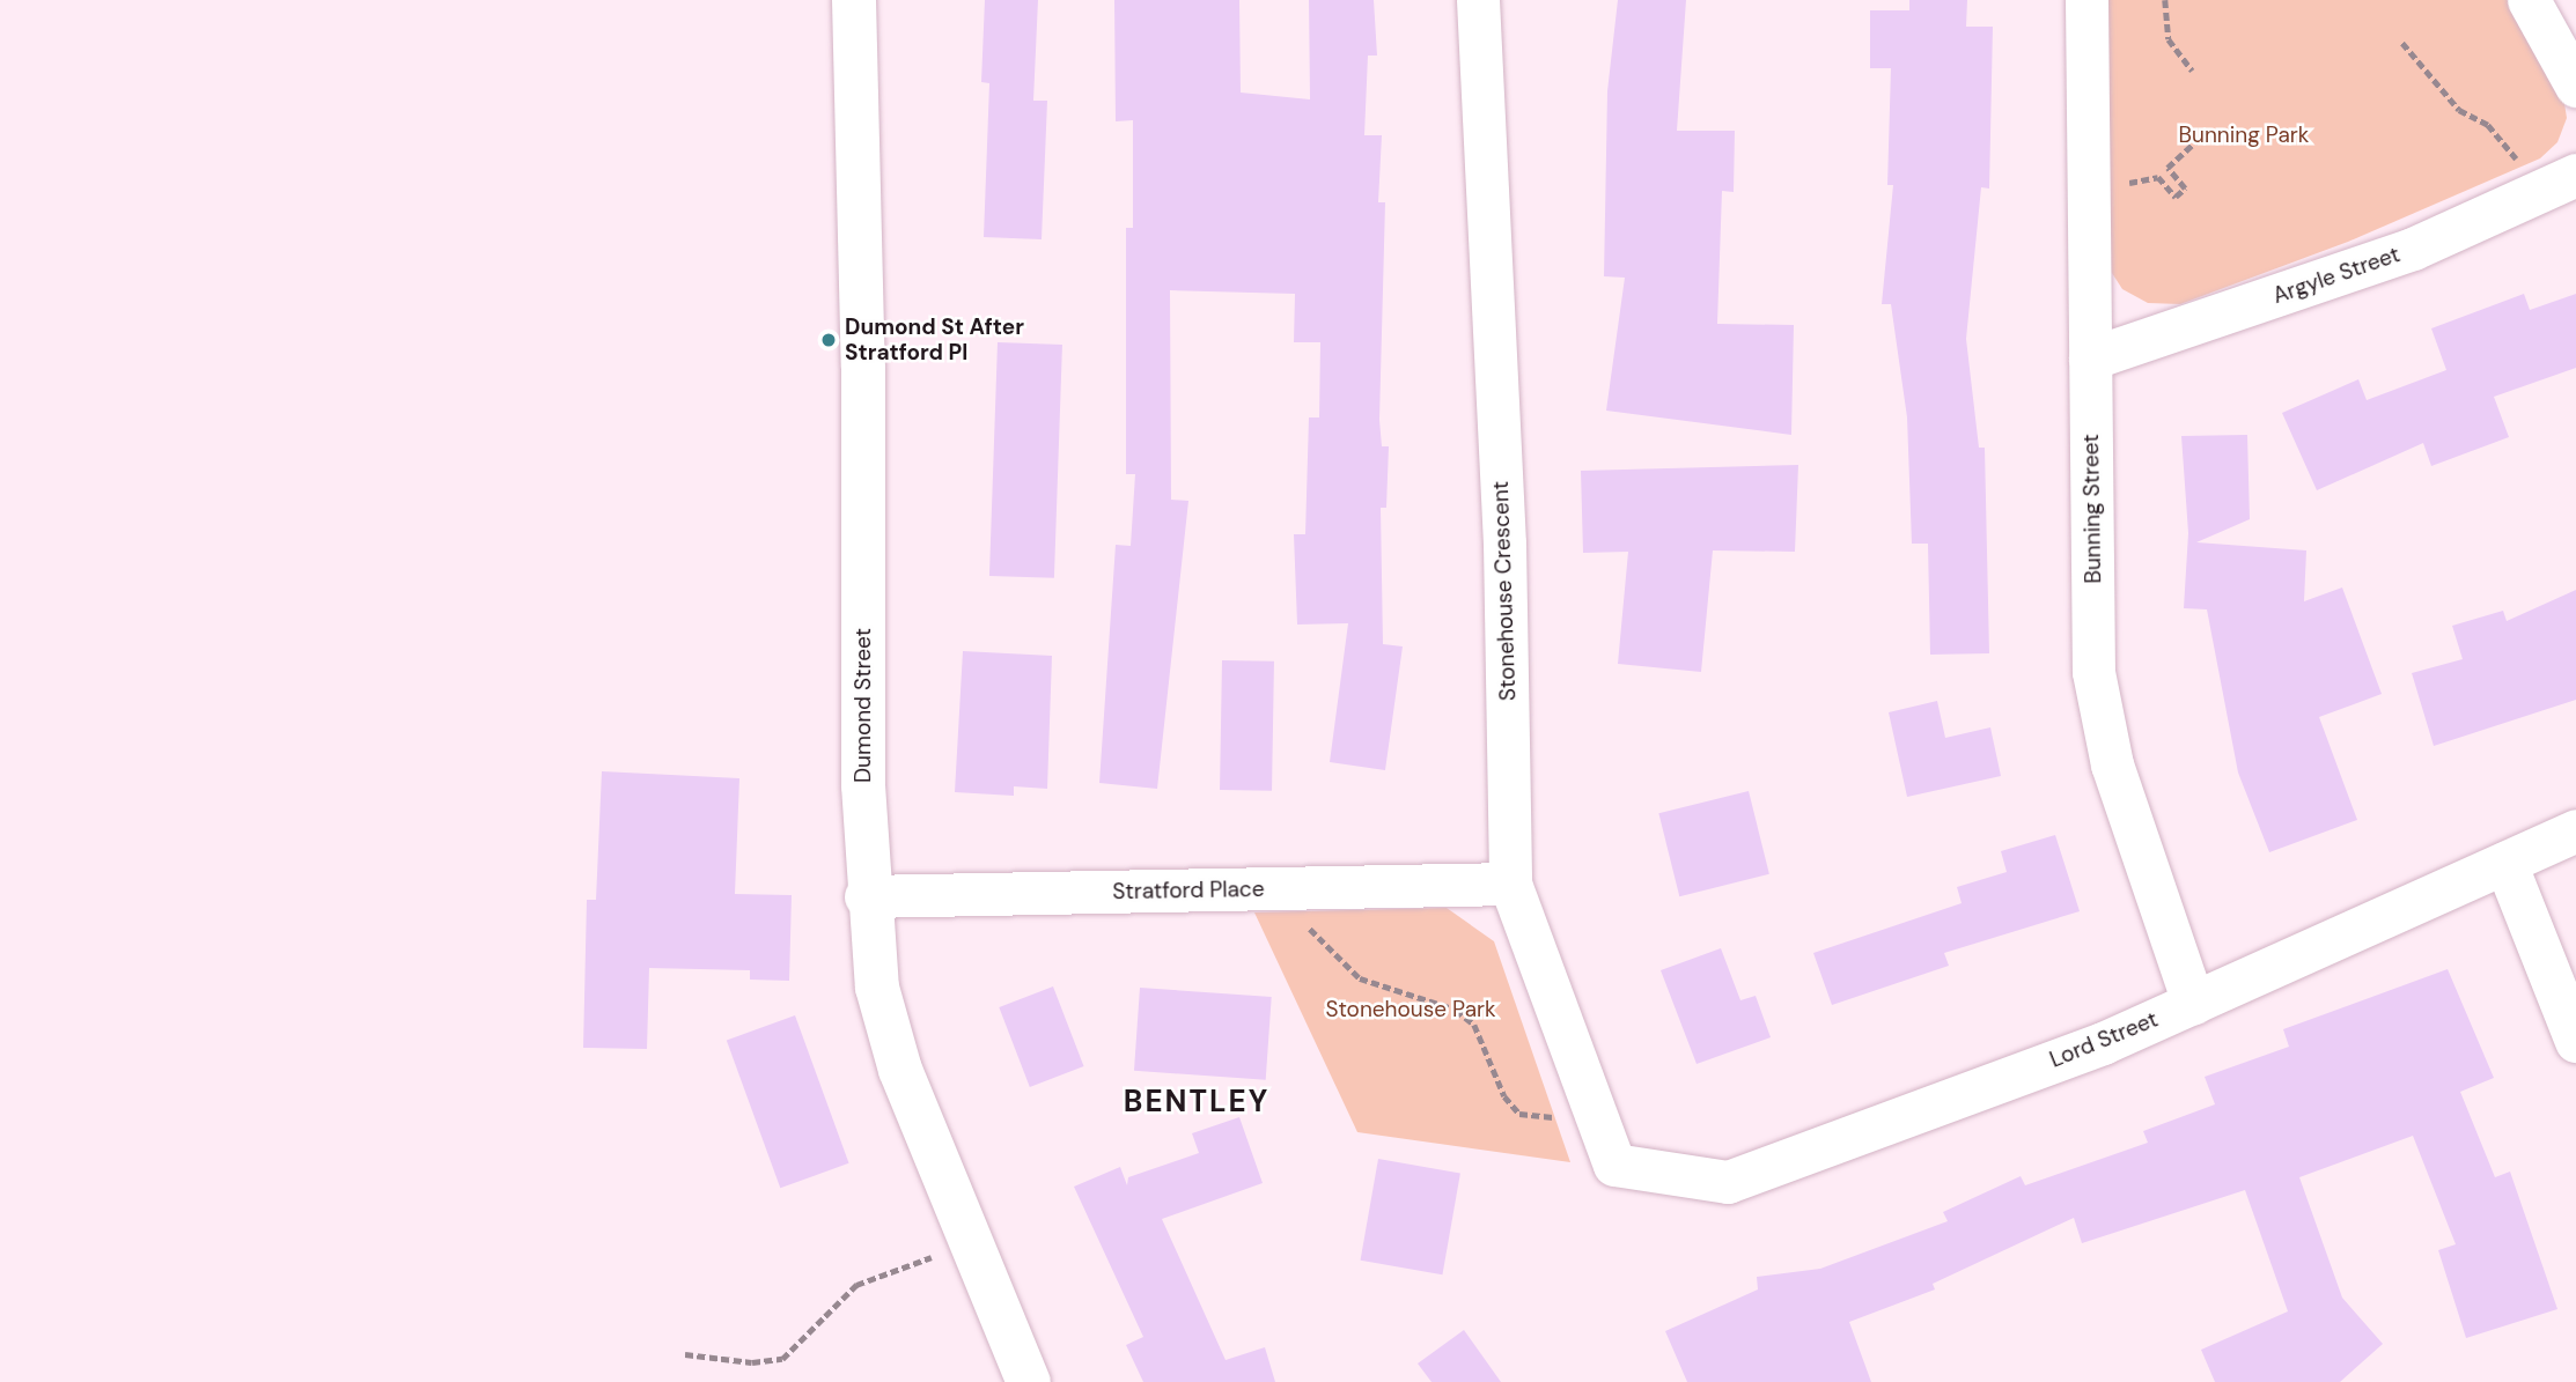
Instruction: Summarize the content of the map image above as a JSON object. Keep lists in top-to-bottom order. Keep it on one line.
{"streets":{"street":["Argyle Street","Bunning Street","Stonehouse Crescent","Dumond Street","Stratford Place","Lord Street"]},"crossings":[["Argyle Street","Bunning Street"],["Bunning Street","Lord Street"],["Stonehouse Crescent","Stratford Place"],["Stonehouse Crescent","Lord Street"],["Dumond Street","Stratford Place"]],"districts":["BENTLEY"],"parks":["Bunning Park","Stonehouse Park"],"places":["Dumond St After Stratford Pl"]}
